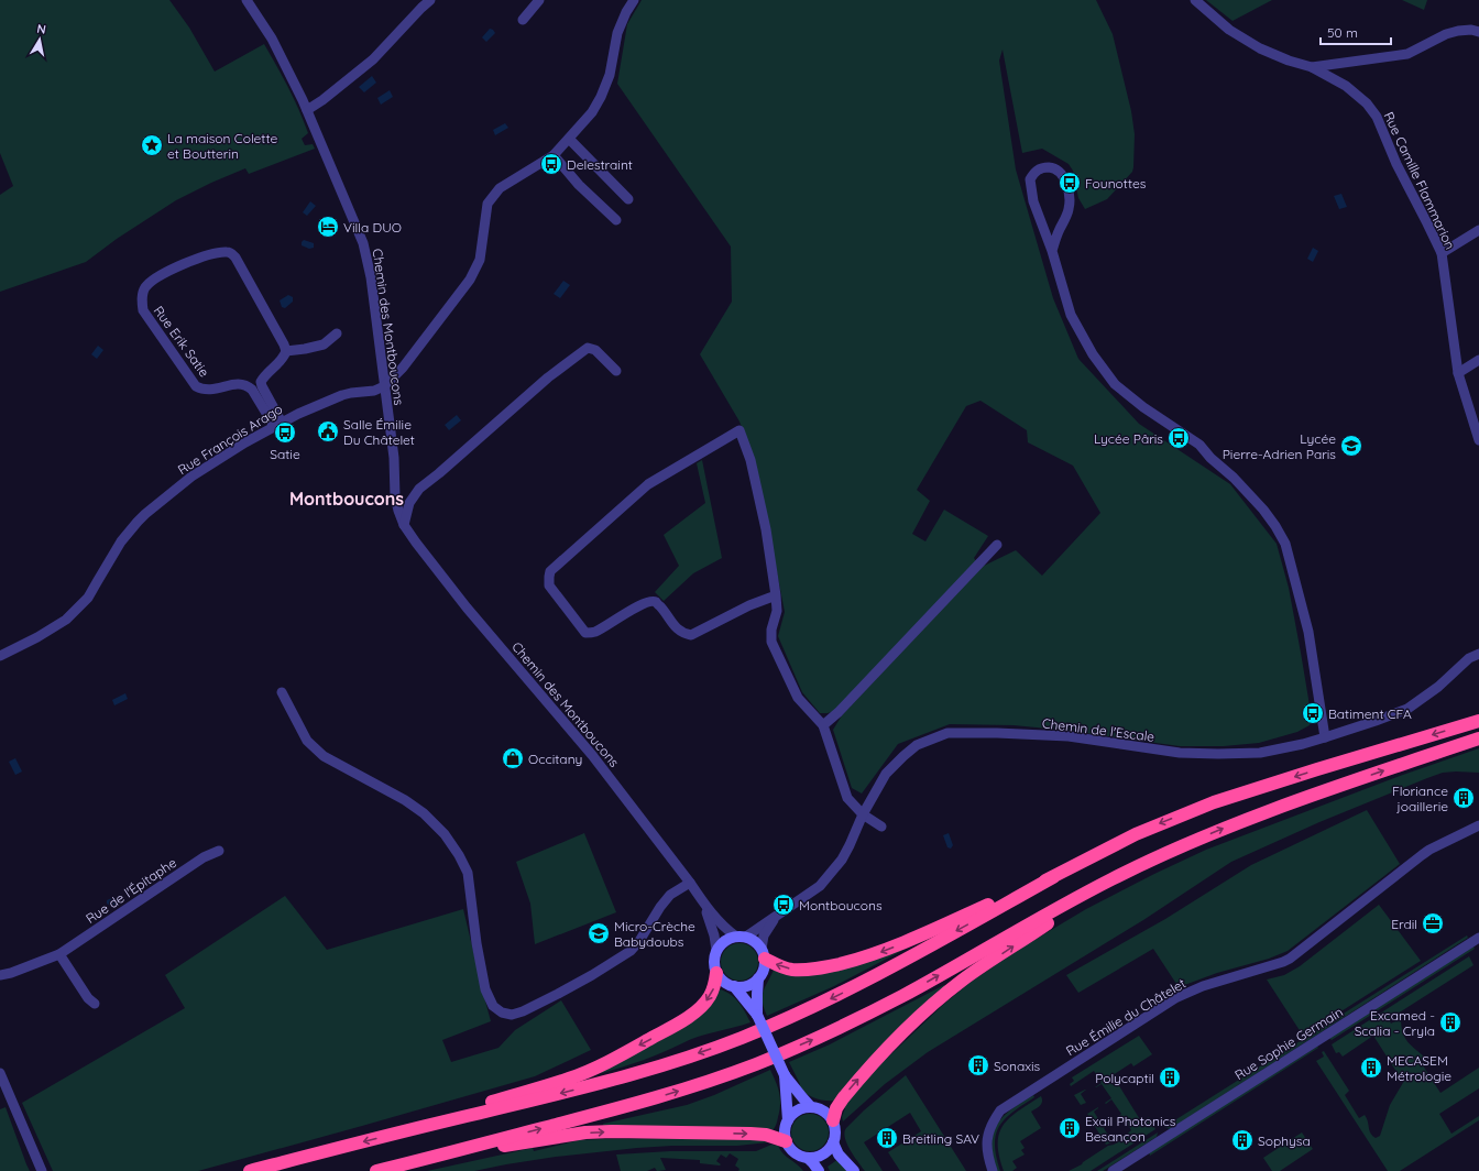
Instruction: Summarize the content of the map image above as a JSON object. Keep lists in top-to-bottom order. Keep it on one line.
{"streets":{"street":["Rue Camille Flammarion","Chemin des Montboucons","Rue Erik Satie","Rue François Arago","Chemin de l'Escale","Rue de l'Épitaphe","Rue Émilie du Châtelet","Rue Sophie Germain"]},"crossings":[["Chemin des Montboucons","Rue François Arago"],["Chemin des Montboucons","Chemin de l'Escale"],["Rue Erik Satie","Rue François Arago"]],"districts":["Montboucons"],"places":{"place":["La maison Colette et Boutterin"],"bus stop":["Delestraint","Founottes","Satie","Lycée Pâris","Batiment CFA","Montboucons"],"hotel":["Villa DUO"],"public building":["Salle Émilie Du Châtelet"],"school or university":["Lycée Pierre-Adrien Paris","Micro-Crèche Babydoubs"],"shop":["Occitany"],"building":["Floriance joaillerie","Excamed - Scalia - Cryla","Sonaxis","MECASEM Métrologie","Polycaptil","Exail Photonics Besançon","Breitling SAV","Sophysa"],"office":["Erdil"]},"scale_bar":"50 m","north":"top"}
